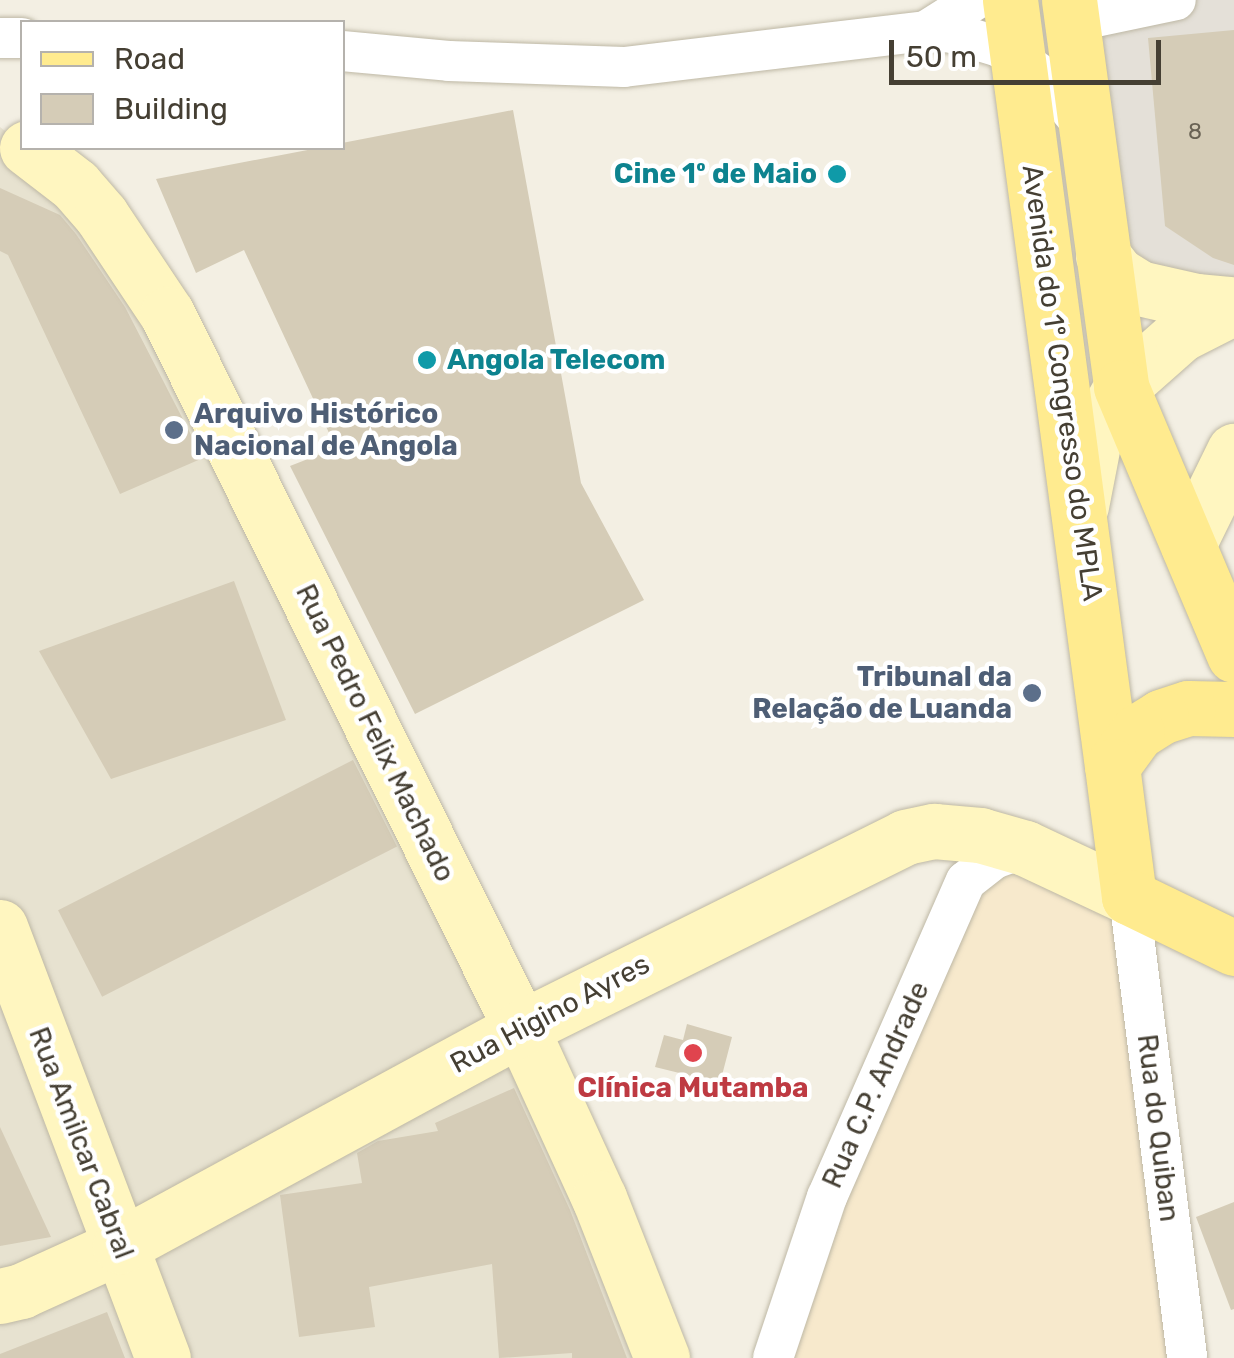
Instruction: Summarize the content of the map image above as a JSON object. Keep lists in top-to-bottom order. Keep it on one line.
{"streets":{"main road":["Avenida do 1º Congresso do MPLA"],"street":["Rua Pedro Felix Machado","Rua Higino Ayres","Rua C.P. Andrade","Rua do Quiban","Rua Amilcar Cabral"]},"crossings":[["Avenida do 1º Congresso do MPLA","Rua Higino Ayres"],["Avenida do 1º Congresso do MPLA","Rua do Quiban"],["Rua Pedro Felix Machado","Rua Higino Ayres"],["Rua Higino Ayres","Rua C.P. Andrade"],["Rua Higino Ayres","Rua do Quiban"],["Rua Higino Ayres","Rua Amilcar Cabral"]],"places":["Cine 1º de Maio","Angola Telecom","Arquivo Histórico Nacional de Angola","Tribunal da Relação de Luanda","Clínica Mutamba"],"house_numbers":["8"],"legend":["Road","Building"],"scale_bar":"50 m"}
